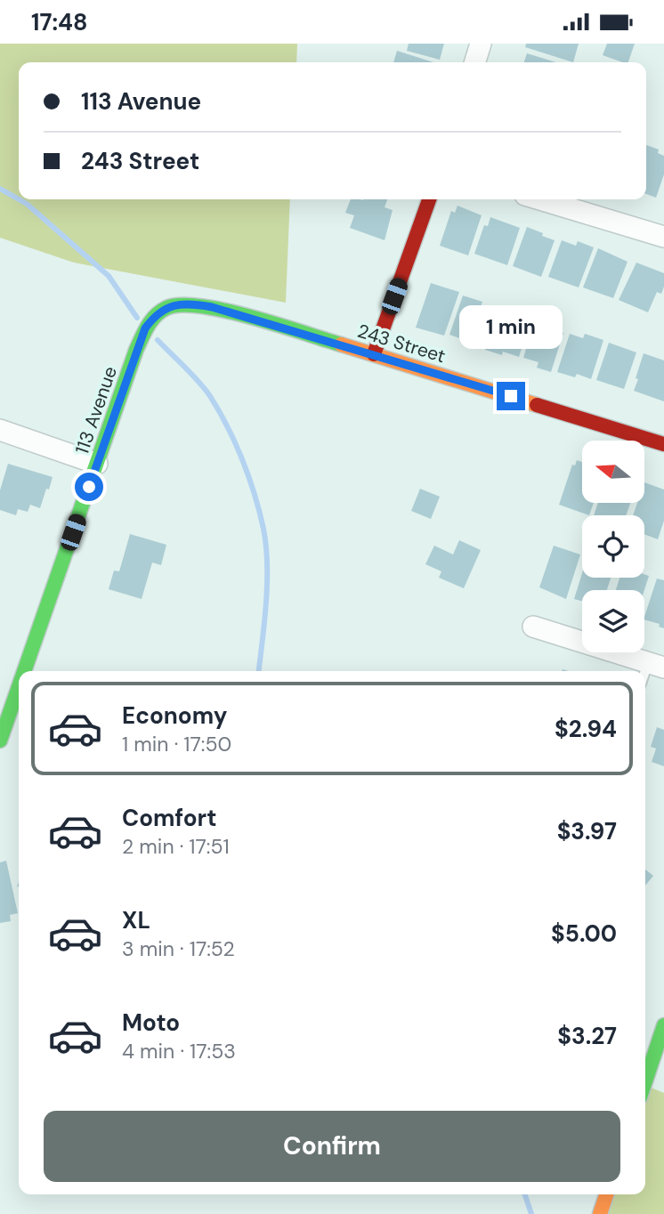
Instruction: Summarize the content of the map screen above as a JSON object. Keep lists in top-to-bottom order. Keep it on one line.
{"streets":{"street":["243 Street","113 Avenue"]},"crossings":[["243 Street","113 Avenue"]],"north":"left","page":{"status":"17:48","banner":["113 Avenue","243 Street"],"bubble":"1 min","list":[{"name":"Economy","note":"1 min · 17:50","value":"$2.94"},{"name":"Comfort","note":"2 min · 17:51","value":"$3.97"},{"name":"XL","note":"3 min · 17:52","value":"$5.00"},{"name":"Moto","note":"4 min · 17:53","value":"$3.27"}],"buttons":"Confirm"}}
